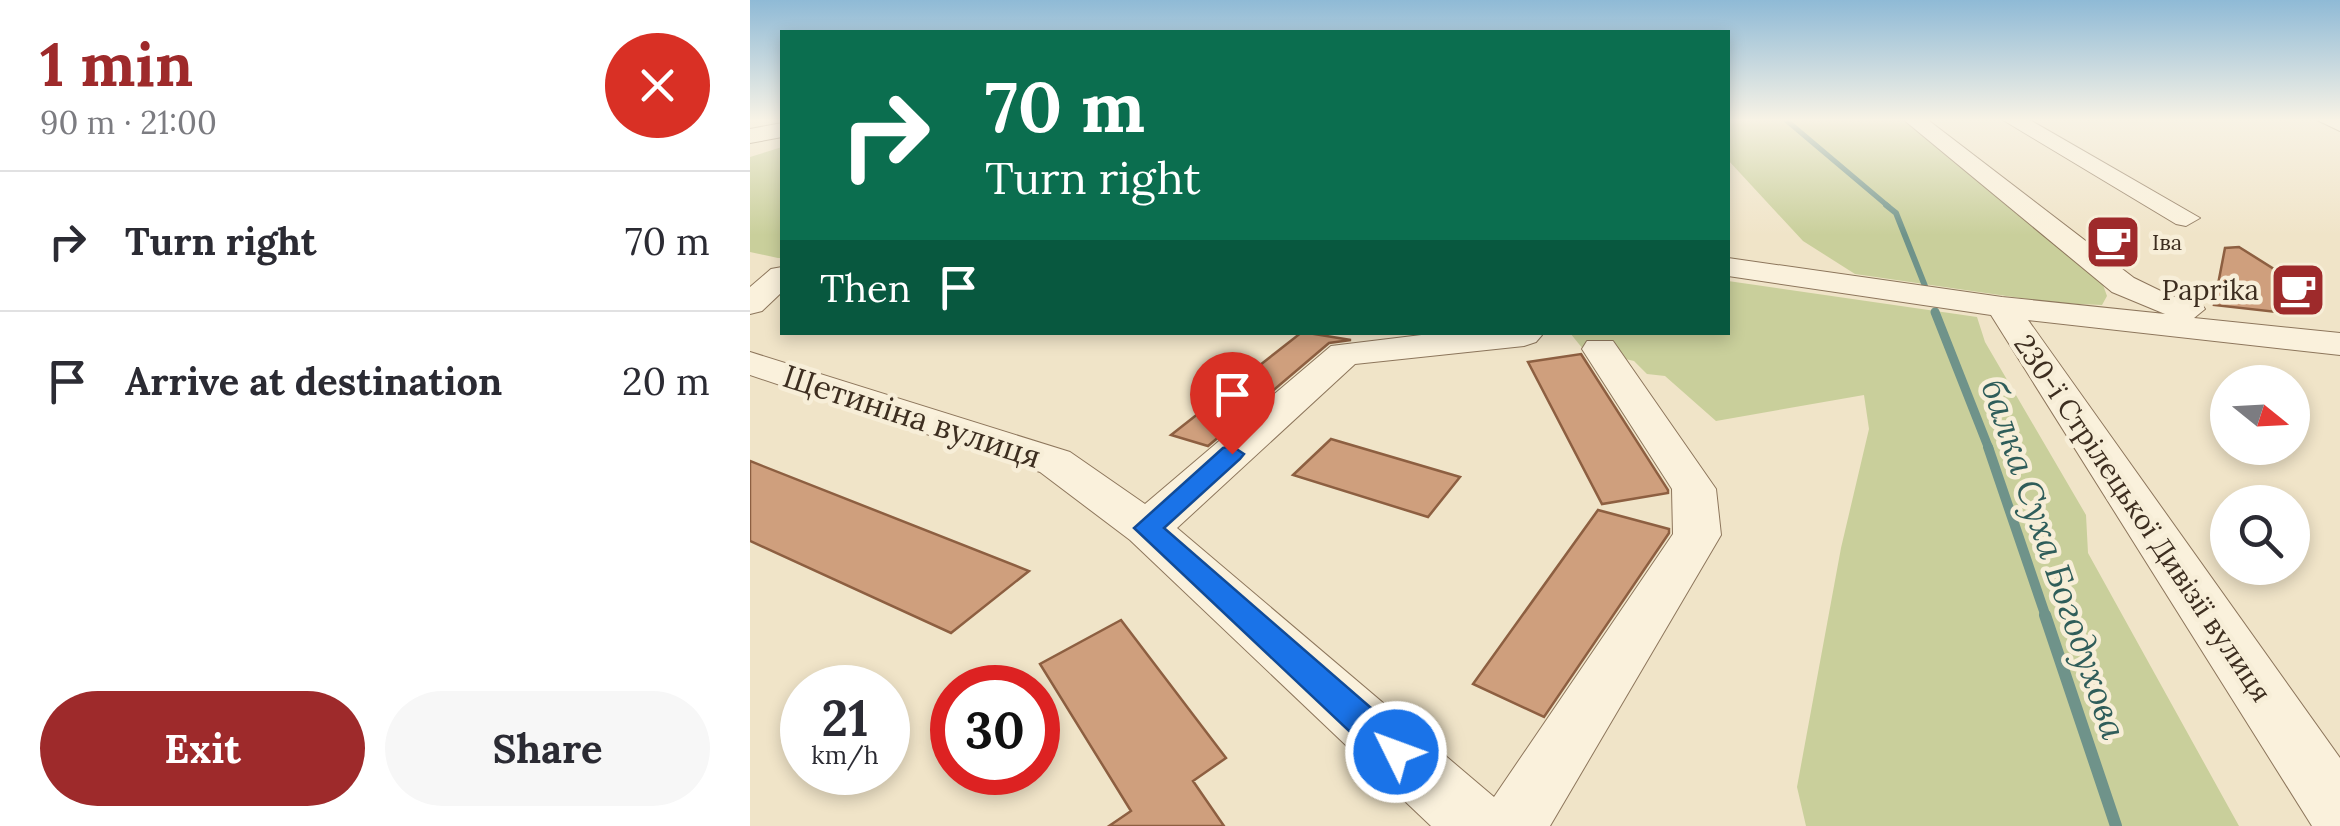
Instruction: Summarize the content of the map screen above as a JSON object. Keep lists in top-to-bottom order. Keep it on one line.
{"streets":{"street":["Щетиніна вулиця","230-ї Стрілецької Дивізії вулиця"]},"water":["балка Суха Богодухова"],"places":{"cafe":["Іва","Paprika"]},"north":"right","page":{"heading":["1 min","90 m · 21:00"],"turn":["70 m","Turn right"],"list":[{"name":"Turn right","value":"70 m"},{"name":"Arrive at destination","value":"20 m"}],"then":"Then","speed":"21 km/h","limit":"30","buttons":["Exit","Share"]}}
